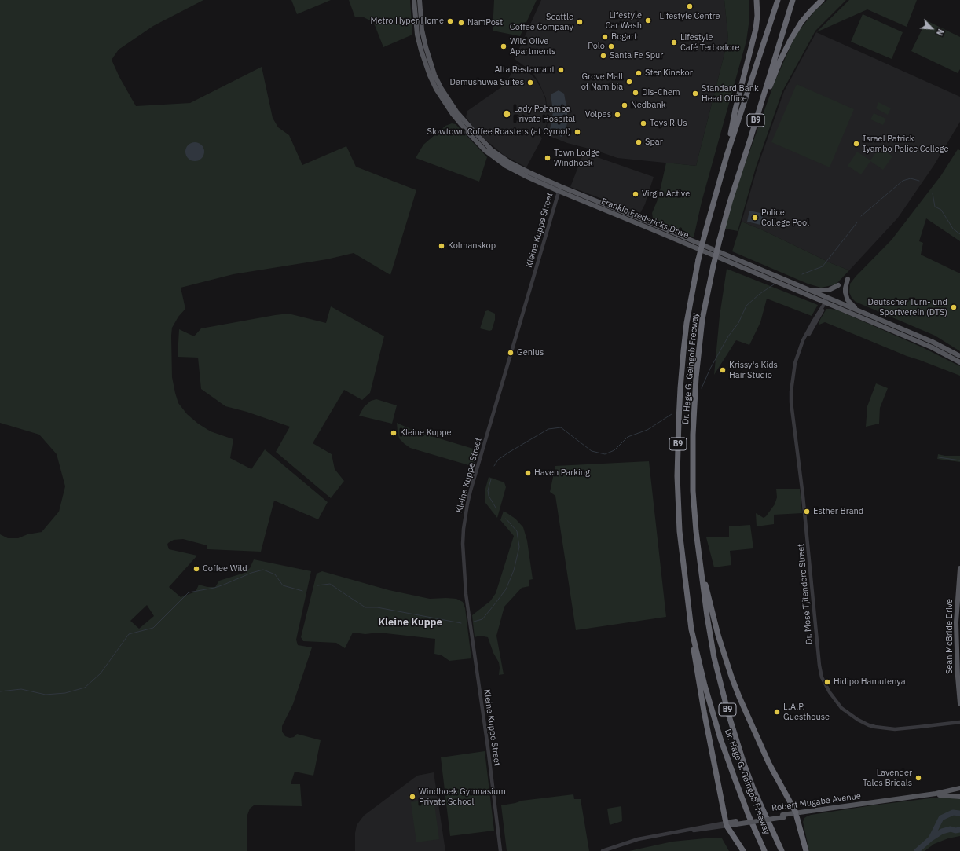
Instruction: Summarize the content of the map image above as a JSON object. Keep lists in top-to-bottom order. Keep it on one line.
{"streets":{"highway":["B9","Dr. Hage G. Geingob Freeway"],"main road":["Frankie Fredericks Drive","Sean McBride Drive","Robert Mugabe Avenue"],"street":["Kleine Kuppe Street","Dr. Mose Tjitendero Street"]},"crossings":[["Frankie Fredericks Drive","Kleine Kuppe Street"],["Frankie Fredericks Drive","Dr. Mose Tjitendero Street"]],"districts":["Kleine Kuppe"],"places":["Lifestyle Centre","Lifestyle Car Wash","Metro Hyper Home","Seattle Coffee Company","NamPost","Bogart","Lifestyle Café Terbodore","Wild Olive Apartments","Polo","Santa Fe Spur","Alta Restaurant","Ster Kinekor","Grove Mall of Namibia","Demushuwa Suites","Dis-Chem","Standard Bank Head Office","Nedbank","Lady Pohamba Private Hospital","Volpes","Toys R Us","Slowtown Coffee Roasters (at Cymot)","Spar","Israel Patrick Iyambo Police College","Town Lodge Windhoek","Virgin Active","Police College Pool","Kolmanskop","Deutscher Turn- und Sportverein (DTS)","Genius","Krissy's Kids Hair Studio","Kleine Kuppe","Haven Parking","Esther Brand","Coffee Wild","Hidipo Hamutenya","L.A.P. Guesthouse","Lavender Tales Bridals","Windhoek Gymnasium Private School"],"north":"bottom right"}
